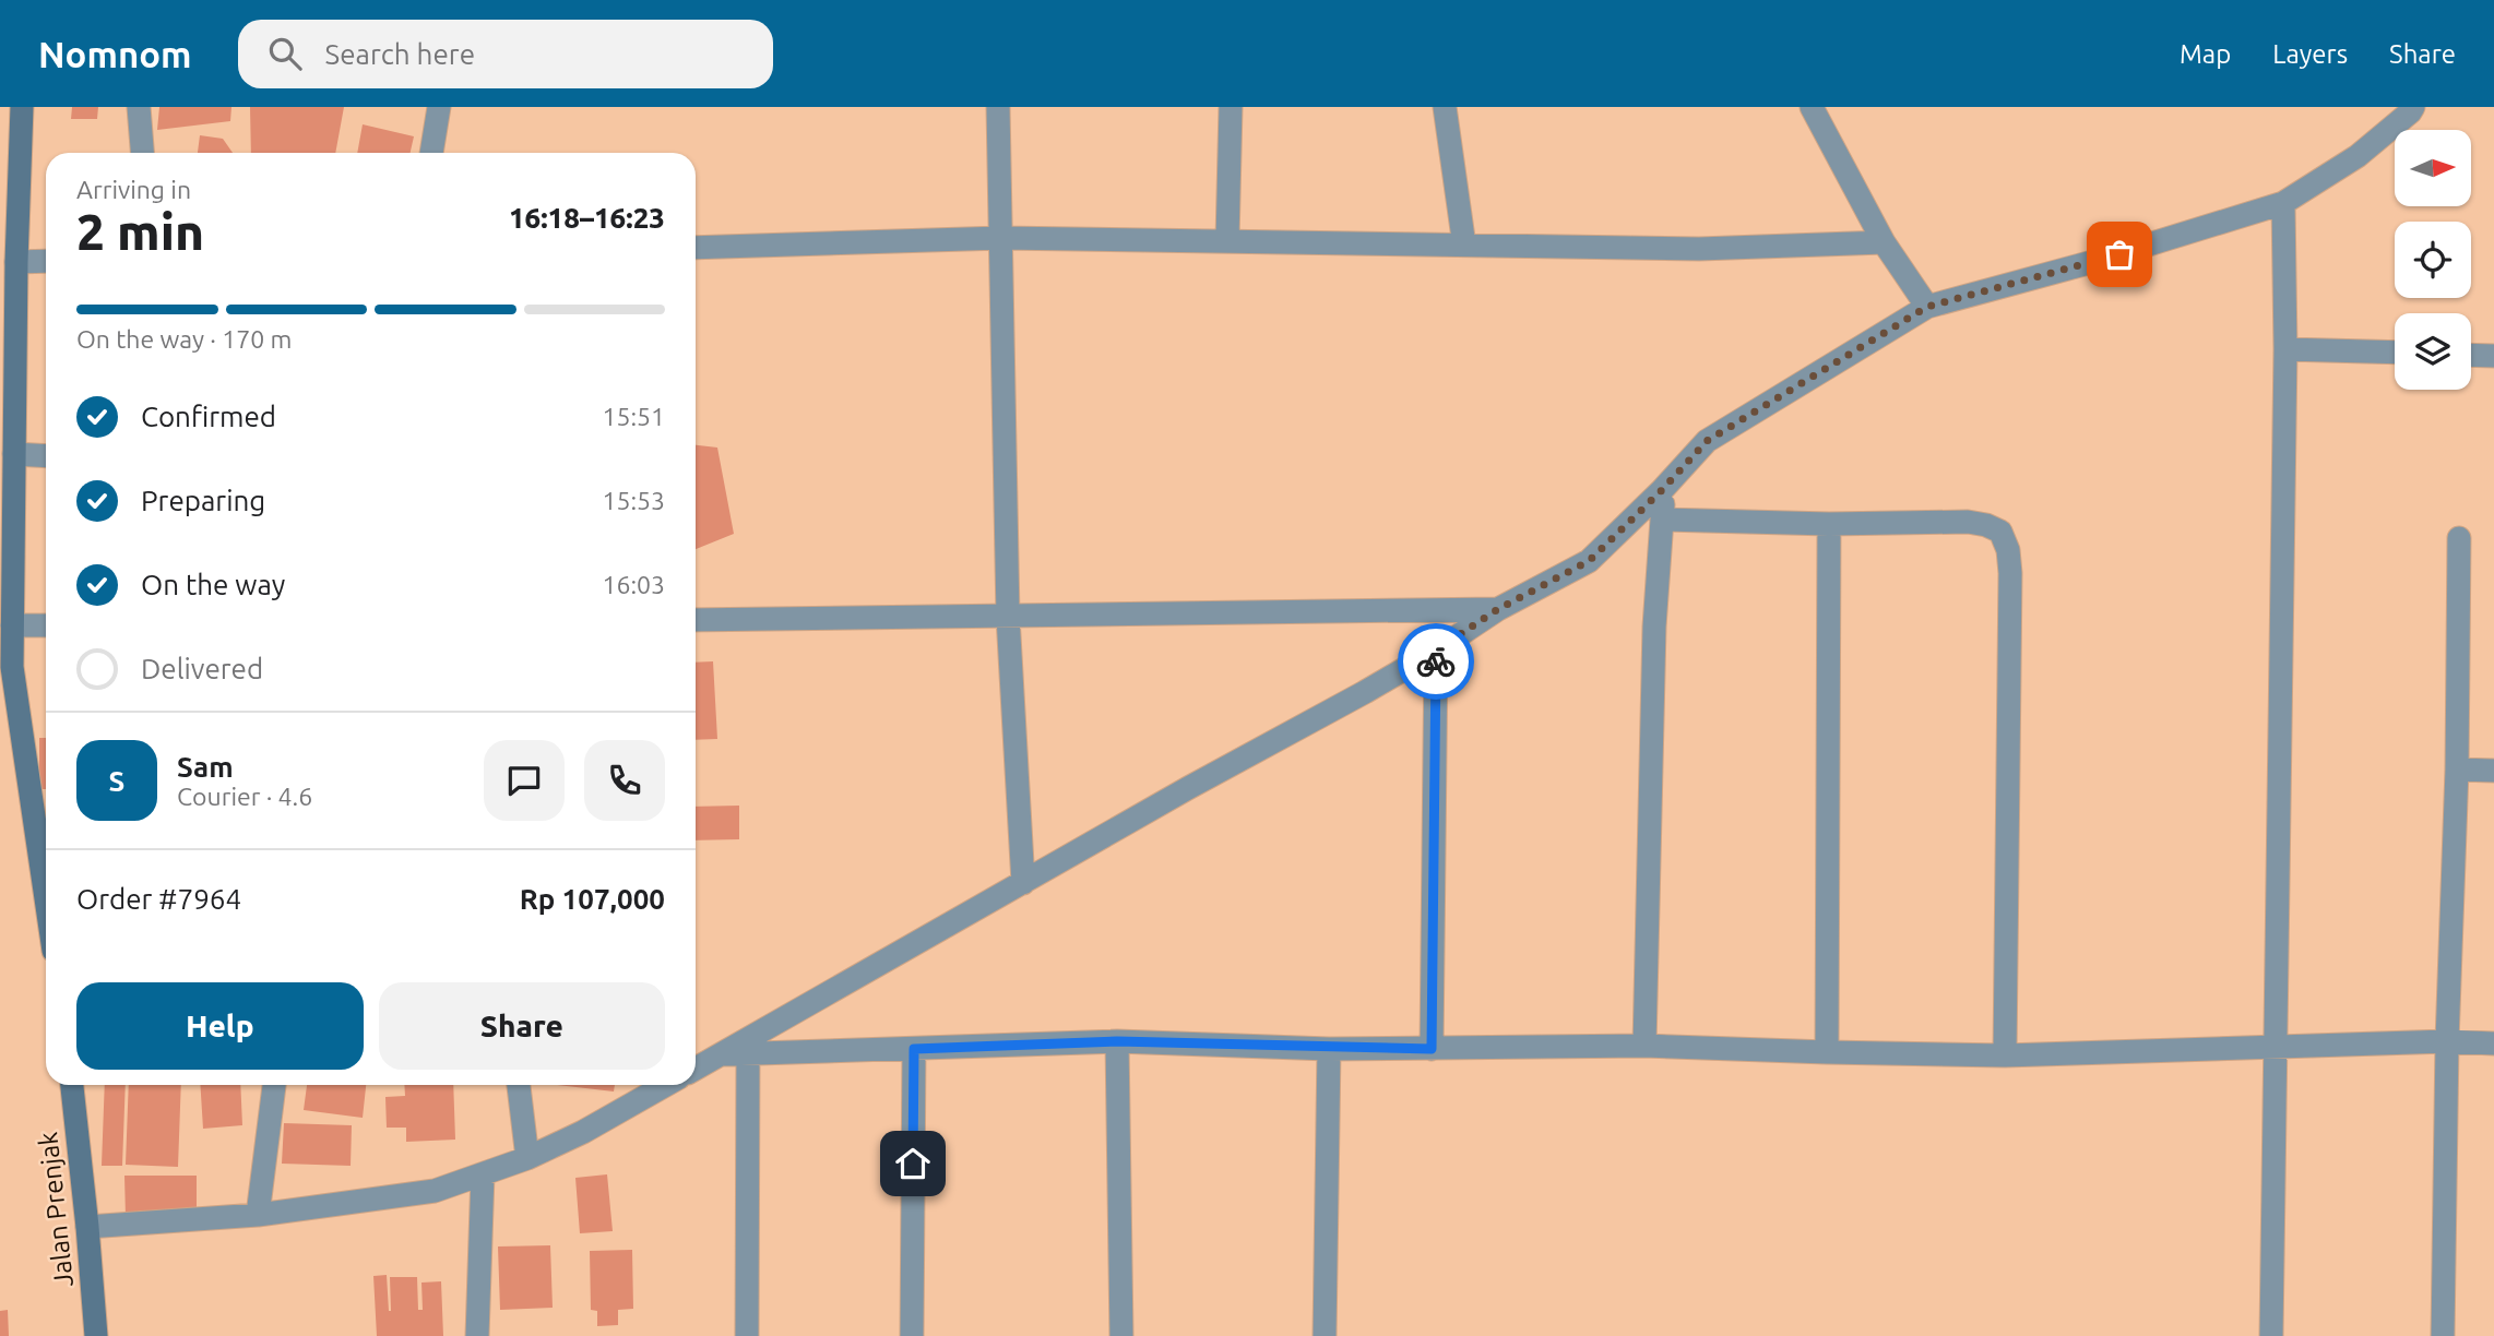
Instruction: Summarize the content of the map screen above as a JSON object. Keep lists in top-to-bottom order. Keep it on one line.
{"streets":{"street":["Jalan Prenjak"]},"north":"right","page":{"header":"Nomnom","search":"Search here","nav":["Map","Layers","Share"],"heading":["2 min","Arriving in","16:18–16:23"],"panel":["Sam","Courier · 4.6","Order #7964","Rp 107,000"],"bar":"On the way · 170 m","list":[["Confirmed","15:51"],["Preparing","15:53"],["On the way","16:03"],"Delivered"],"round":"S","buttons":["Help","Share"]}}
